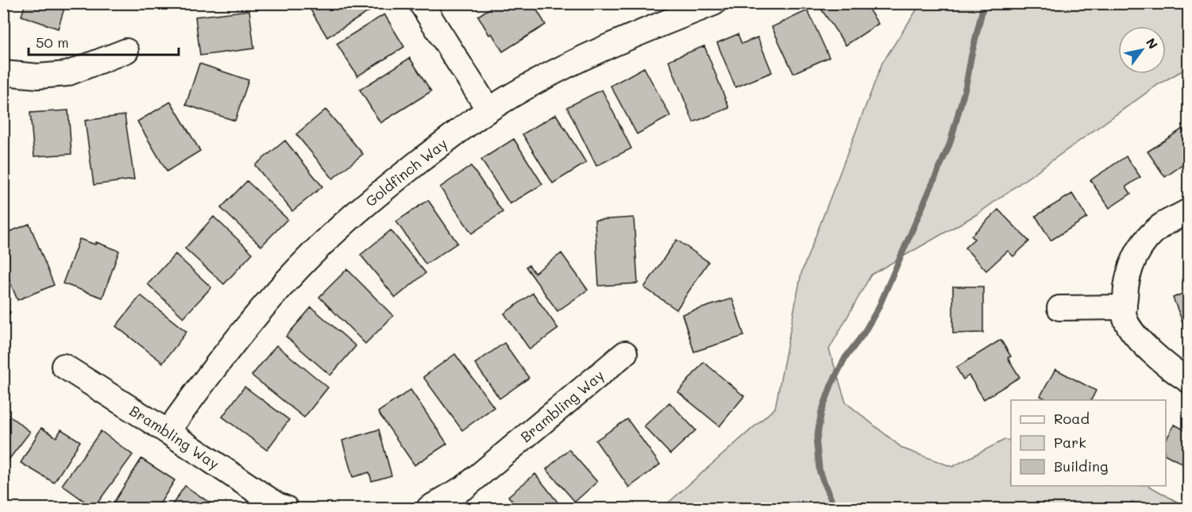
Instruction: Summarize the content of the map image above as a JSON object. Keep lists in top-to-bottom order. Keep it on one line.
{"streets":{"street":["Goldfinch Way","Brambling Way"]},"crossings":[["Goldfinch Way","Brambling Way"]],"legend":["Road","Park","Building"],"scale_bar":"50 m","north":"top right"}
